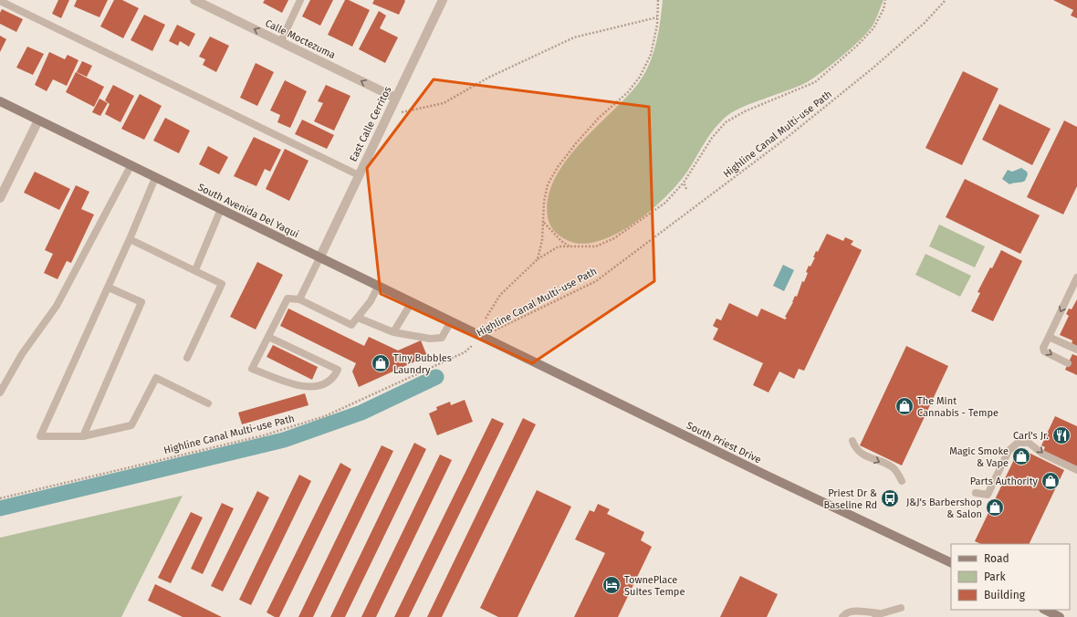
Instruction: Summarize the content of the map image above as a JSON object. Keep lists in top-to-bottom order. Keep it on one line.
{"streets":{"street":["Calle Moctezuma","East Calle Cerritos","South Avenida Del Yaqui","South Priest Drive"],"path":["Highline Canal Multi-use Path"]},"crossings":[["Calle Moctezuma","East Calle Cerritos"],["East Calle Cerritos","South Avenida Del Yaqui"],["Highline Canal Multi-use Path","South Avenida Del Yaqui"],["Highline Canal Multi-use Path","South Priest Drive"],["South Avenida Del Yaqui","South Priest Drive"]],"one_way":["Calle Moctezuma"],"places":{"shop":["Tiny Bubbles Laundry","The Mint Cannabis - Tempe","Magic Smoke & Vape","Parts Authority","J&J's Barbershop & Salon"],"restaurant":["Carl's Jr."],"bus stop":["Priest Dr & Baseline Rd"],"hotel":["TownePlace Suites Tempe"]},"legend":["Road","Park","Building"]}
